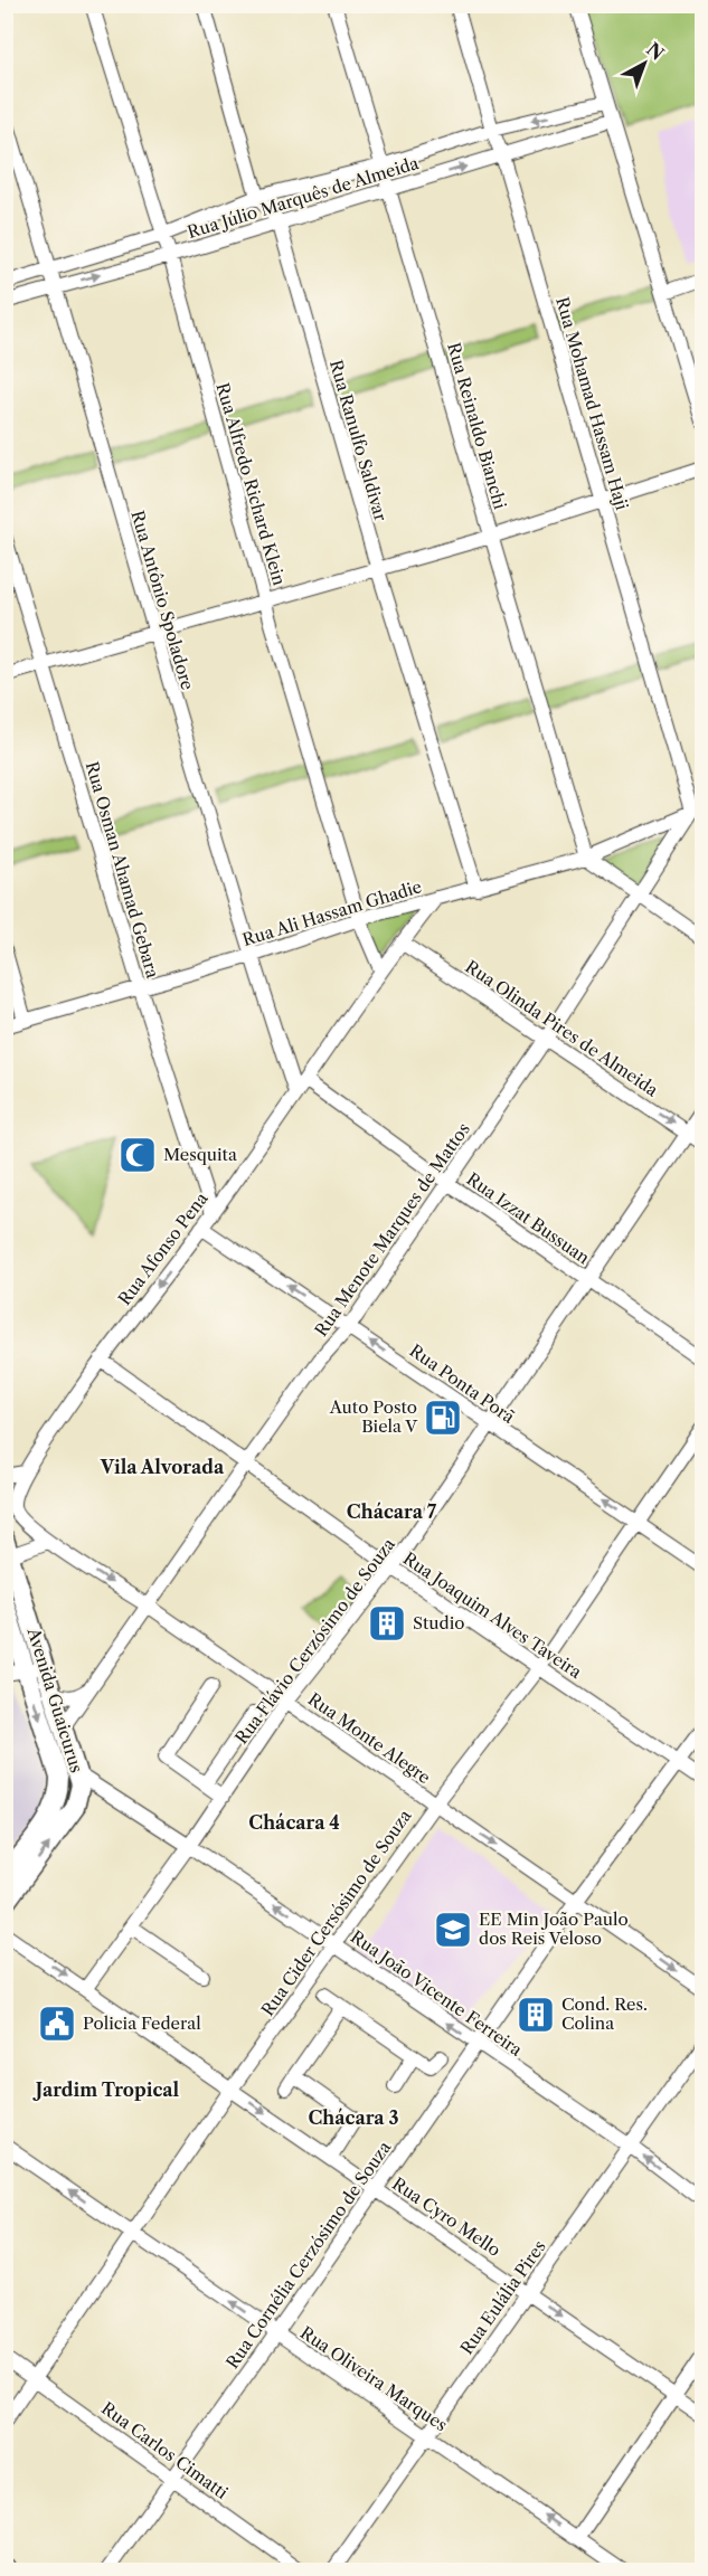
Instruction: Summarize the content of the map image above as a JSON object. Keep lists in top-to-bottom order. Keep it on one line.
{"streets":{"main road":["Avenida Guaicurus"],"street":["Rua Júlio Marquês de Almeida","Rua Mohamad Hassam Haji","Rua Reinaldo Bianchi","Rua Ranulfo Saldivar","Rua Alfredo Richard Klein","Rua Antônio Spoladore","Rua Osman Ahamad Gebara","Rua Ali Hassam Ghadie","Rua Olinda Pires de Almeida","Rua Izzat Bussuan","Rua Menote Marques de Mattos","Rua Afonso Pena","Rua Ponta Porã","Rua Joaquim Alves Taveira","Rua Flávio Cerzósimo de Souza","Rua Monte Alegre","Rua Cider Cersósimo de Souza","Rua João Vicente Ferreira","Rua Cyro Mello","Rua Cornélia Cerzósimo de Souza","Rua Eulália Pires","Rua Oliveira Marques","Rua Carlos Cimatti"]},"crossings":[["Rua Júlio Marquês de Almeida","Rua Mohamad Hassam Haji"],["Rua Júlio Marquês de Almeida","Rua Reinaldo Bianchi"],["Rua Júlio Marquês de Almeida","Rua Ranulfo Saldivar"],["Rua Júlio Marquês de Almeida","Rua Alfredo Richard Klein"],["Rua Júlio Marquês de Almeida","Rua Antônio Spoladore"],["Rua Mohamad Hassam Haji","Rua Ali Hassam Ghadie"],["Rua Mohamad Hassam Haji","Rua Menote Marques de Mattos"],["Rua Reinaldo Bianchi","Rua Ali Hassam Ghadie"],["Rua Ranulfo Saldivar","Rua Ali Hassam Ghadie"],["Rua Alfredo Richard Klein","Rua Ali Hassam Ghadie"],["Rua Alfredo Richard Klein","Rua Afonso Pena"],["Rua Antônio Spoladore","Rua Ali Hassam Ghadie"],["Rua Antônio Spoladore","Rua Afonso Pena"],["Rua Osman Ahamad Gebara","Rua Ali Hassam Ghadie"],["Rua Osman Ahamad Gebara","Rua Afonso Pena"],["Rua Ali Hassam Ghadie","Rua Menote Marques de Mattos"],["Rua Ali Hassam Ghadie","Rua Afonso Pena"],["Rua Olinda Pires de Almeida","Rua Menote Marques de Mattos"],["Rua Olinda Pires de Almeida","Rua Afonso Pena"],["Rua Olinda Pires de Almeida","Rua Flávio Cerzósimo de Souza"],["Rua Izzat Bussuan","Rua Menote Marques de Mattos"],["Rua Izzat Bussuan","Rua Afonso Pena"],["Rua Izzat Bussuan","Rua Flávio Cerzósimo de Souza"],["Rua Menote Marques de Mattos","Rua Ponta Porã"],["Rua Menote Marques de Mattos","Rua Joaquim Alves Taveira"],["Rua Menote Marques de Mattos","Avenida Guaicurus"],["Rua Menote Marques de Mattos","Rua Monte Alegre"],["Rua Afonso Pena","Rua Ponta Porã"],["Rua Afonso Pena","Rua Joaquim Alves Taveira"],["Rua Afonso Pena","Rua Monte Alegre"],["Rua Ponta Porã","Rua Flávio Cerzósimo de Souza"],["Rua Ponta Porã","Rua Cider Cersósimo de Souza"],["Rua Joaquim Alves Taveira","Rua Flávio Cerzósimo de Souza"],["Rua Joaquim Alves Taveira","Rua Cider Cersósimo de Souza"],["Rua Joaquim Alves Taveira","Rua Cornélia Cerzósimo de Souza"],["Rua Flávio Cerzósimo de Souza","Rua Monte Alegre"],["Rua Flávio Cerzósimo de Souza","Rua João Vicente Ferreira"],["Rua Flávio Cerzósimo de Souza","Rua Cyro Mello"],["Avenida Guaicurus","Rua João Vicente Ferreira"],["Rua Monte Alegre","Rua Cider Cersósimo de Souza"],["Rua Monte Alegre","Rua Cornélia Cerzósimo de Souza"],["Rua Cider Cersósimo de Souza","Rua João Vicente Ferreira"],["Rua Cider Cersósimo de Souza","Rua Cyro Mello"],["Rua Cider Cersósimo de Souza","Rua Oliveira Marques"],["Rua Cider Cersósimo de Souza","Rua Carlos Cimatti"],["Rua João Vicente Ferreira","Rua Cornélia Cerzósimo de Souza"],["Rua João Vicente Ferreira","Rua Eulália Pires"],["Rua Cyro Mello","Rua Cornélia Cerzósimo de Souza"],["Rua Cyro Mello","Rua Eulália Pires"],["Rua Cornélia Cerzósimo de Souza","Rua Oliveira Marques"],["Rua Cornélia Cerzósimo de Souza","Rua Carlos Cimatti"],["Rua Eulália Pires","Rua Oliveira Marques"]],"one_way":["Rua Olinda Pires de Almeida","Rua Ponta Porã","Rua Monte Alegre","Rua Cyro Mello","Rua Oliveira Marques"],"districts":["Vila Alvorada","Chácara 7","Chácara 4","Jardim Tropical","Chácara 3"],"places":{"mosque":["Mesquita"],"fuel station":["Auto Posto Biela V"],"building":["Studio","Cond. Res. Colina"],"school or university":["EE Min João Paulo dos Reis Veloso"],"public building":["Policia Federal"]},"north":"top right"}
